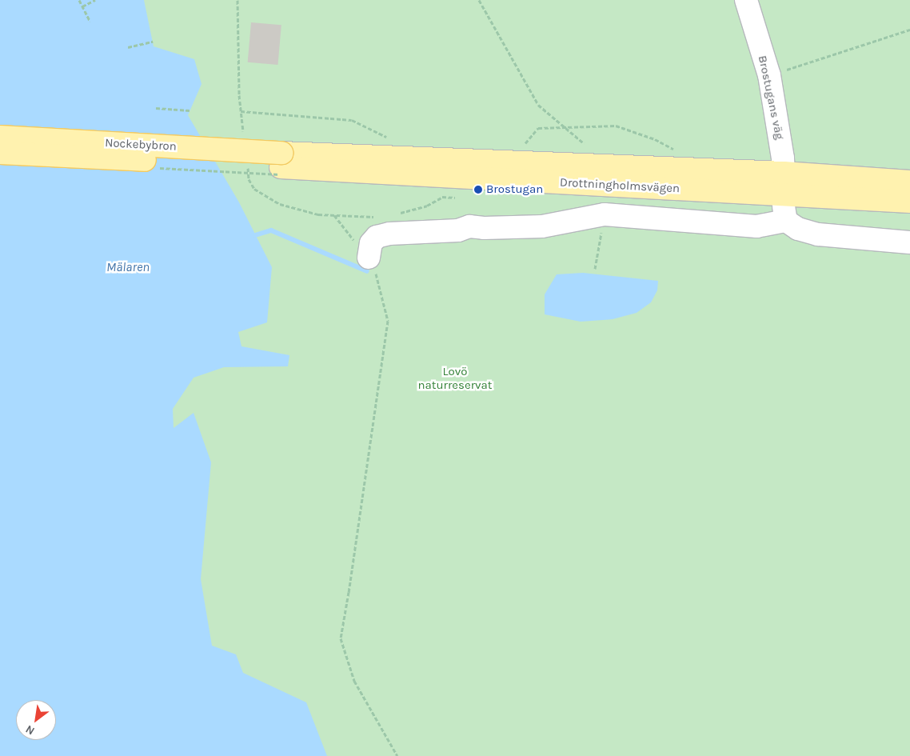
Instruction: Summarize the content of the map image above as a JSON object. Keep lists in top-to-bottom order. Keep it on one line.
{"streets":{"main road":["Nockebybron","Drottningholmsvägen"],"street":["Brostugans väg"]},"crossings":[["Brostugans väg","Drottningholmsvägen"],["Nockebybron","Drottningholmsvägen"]],"water":["Mälaren"],"parks":["Lovö naturreservat"],"places":["Brostugan"],"north":"bottom left"}
